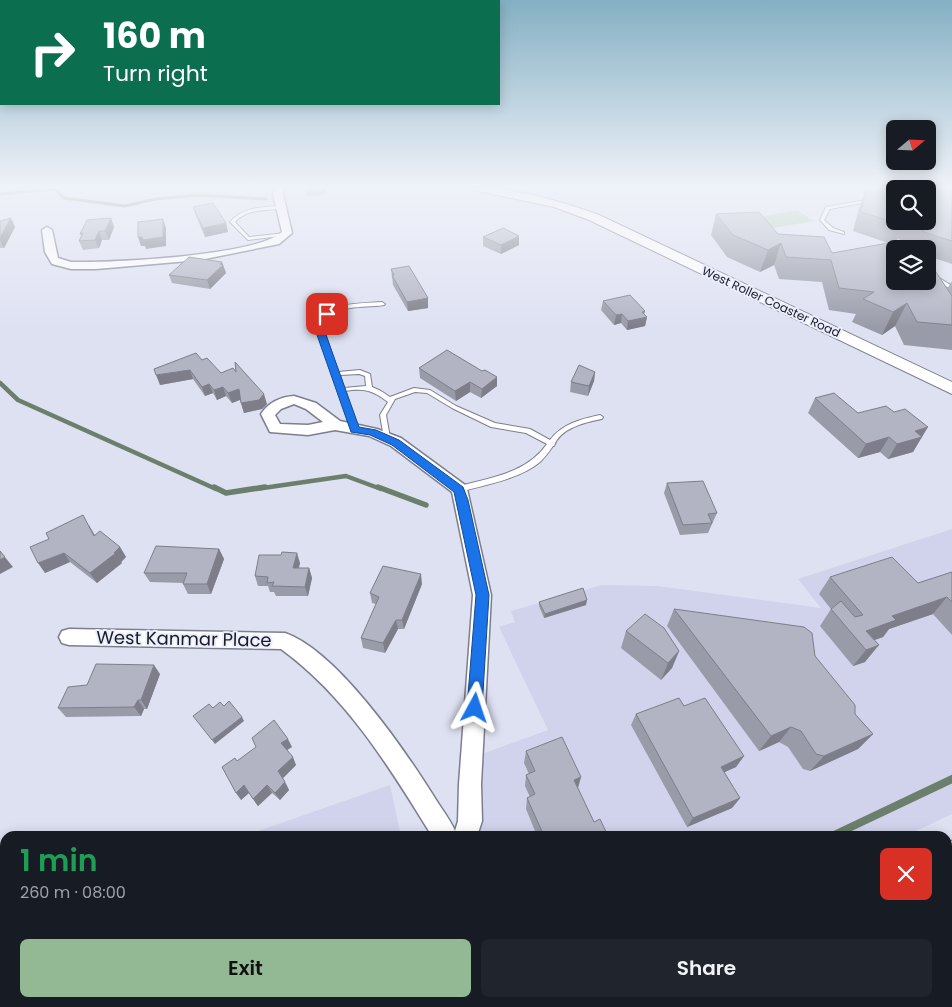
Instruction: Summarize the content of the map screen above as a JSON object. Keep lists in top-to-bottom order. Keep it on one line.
{"streets":{"street":["West Roller Coaster Road","West Kanmar Place"]},"north":"right","page":{"turn":["160 m","Turn right"],"heading":["1 min","260 m · 08:00"],"buttons":["Exit","Share"]}}
